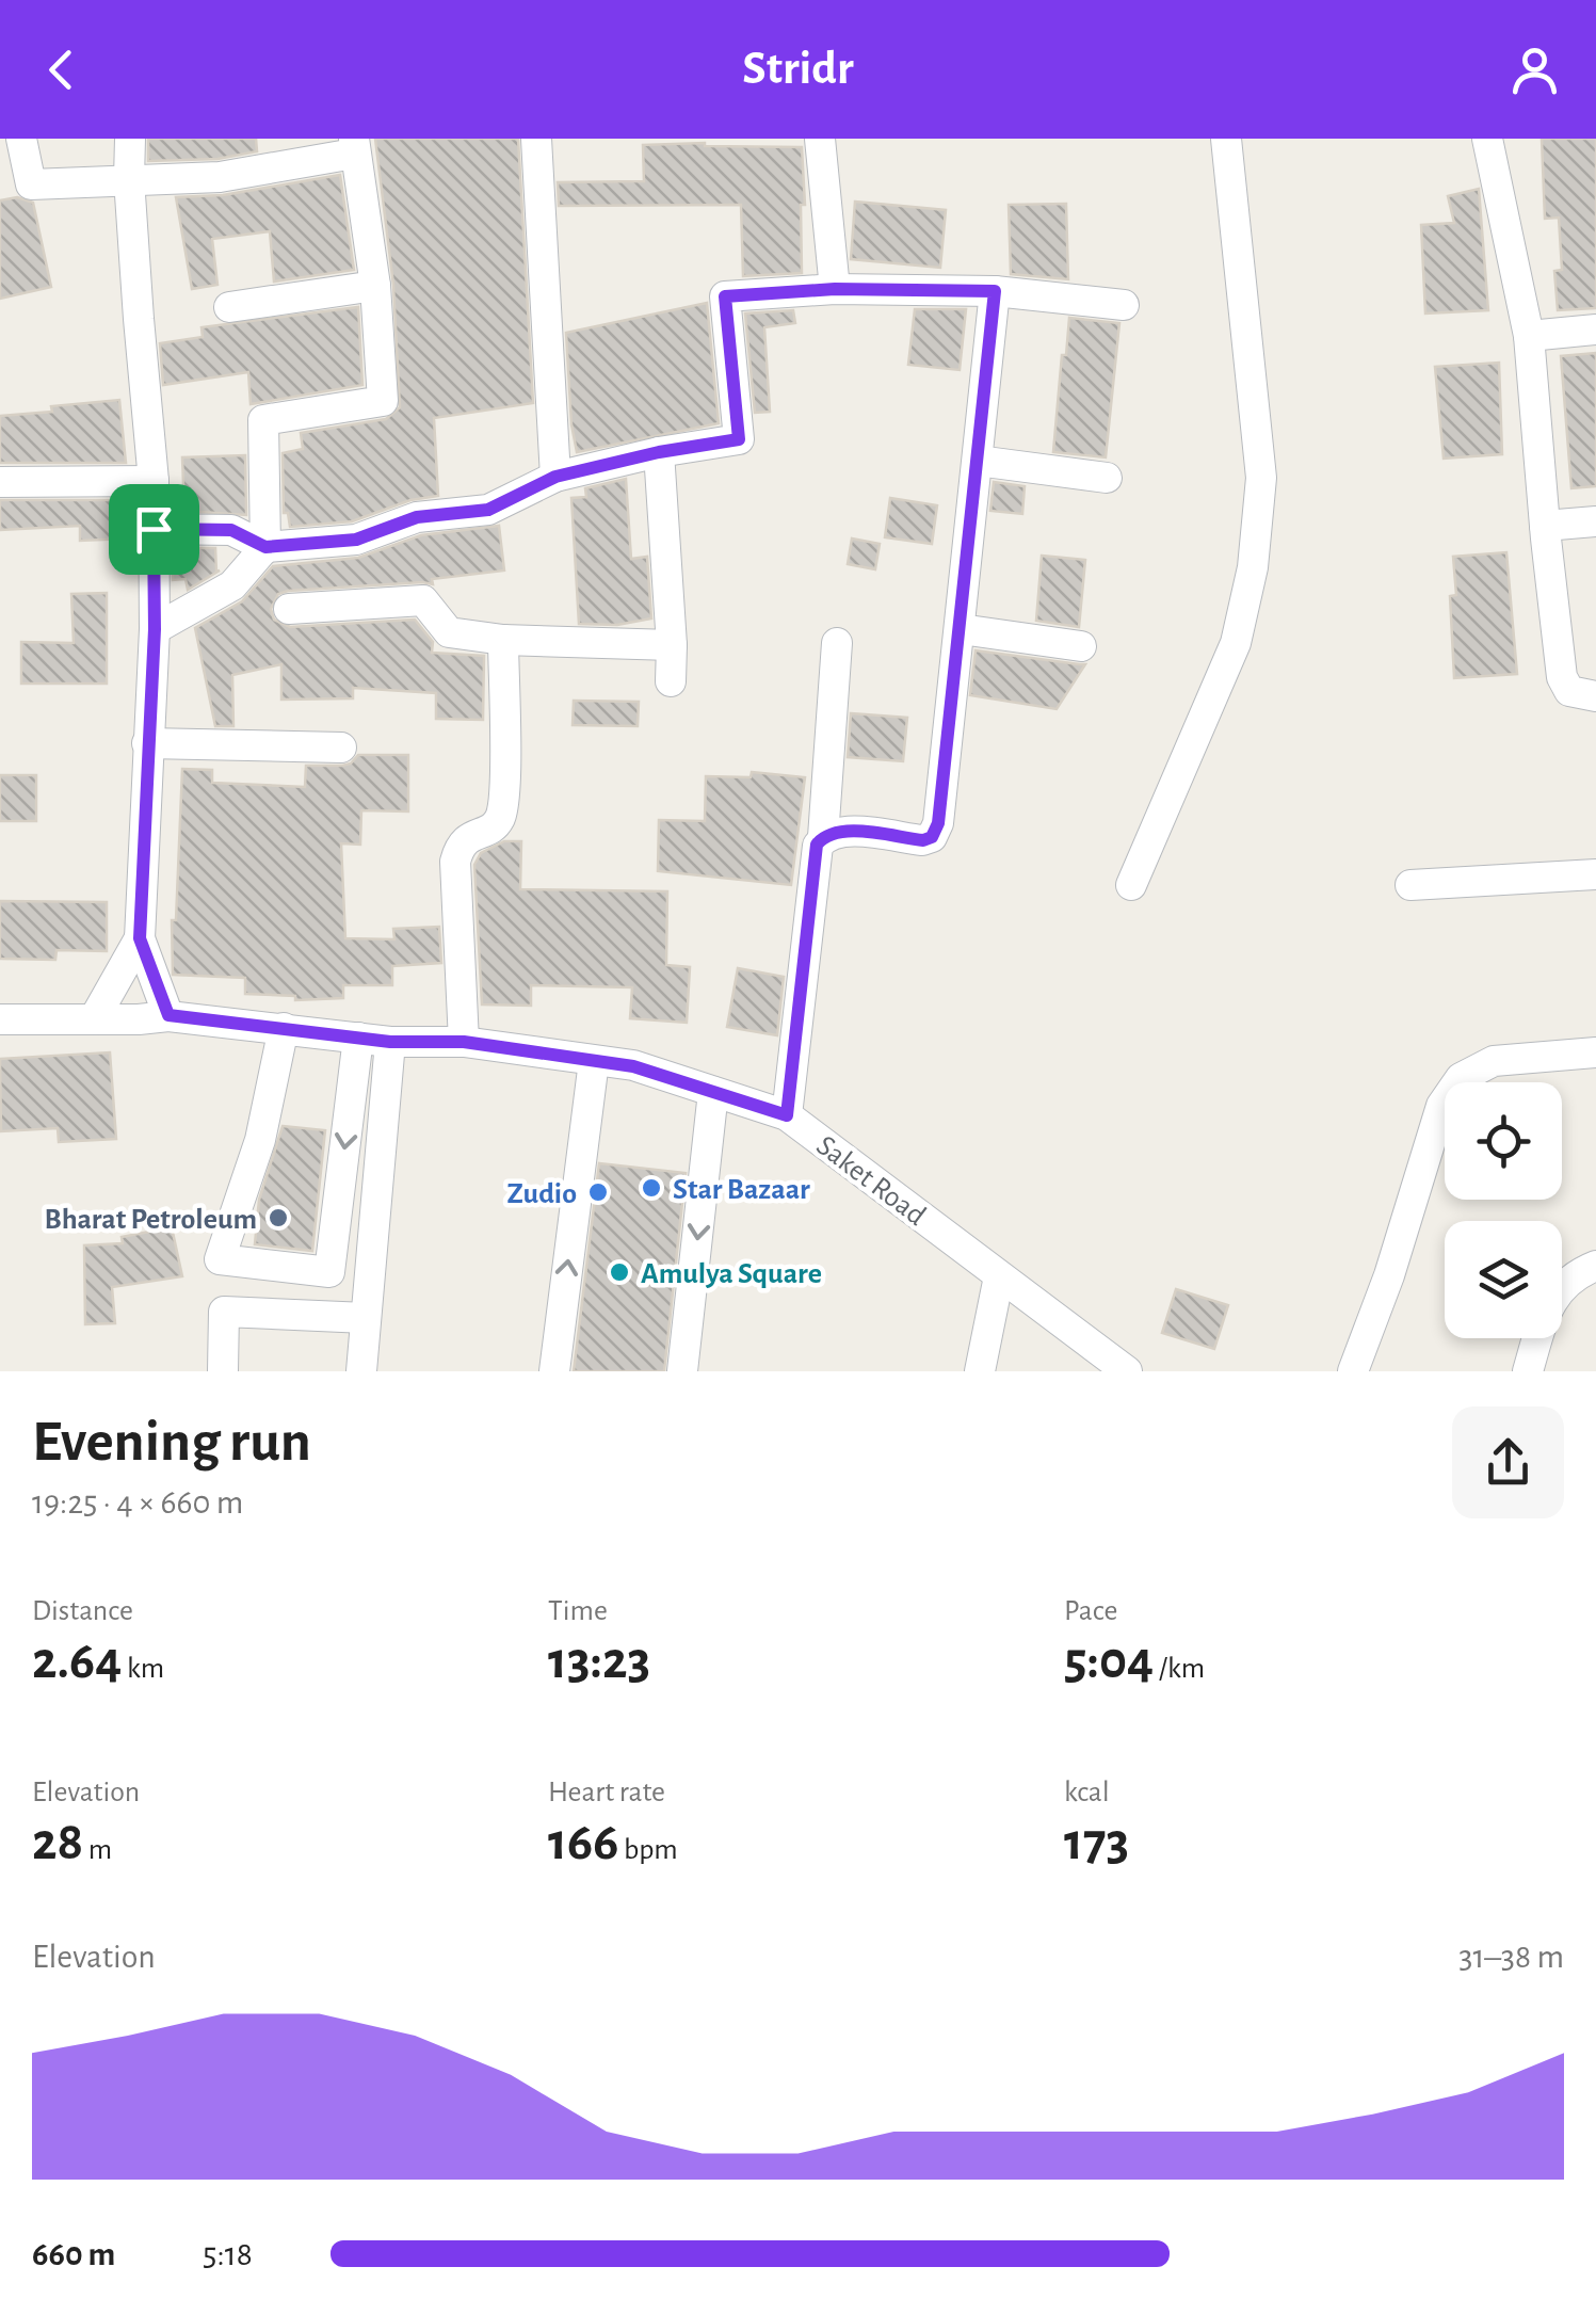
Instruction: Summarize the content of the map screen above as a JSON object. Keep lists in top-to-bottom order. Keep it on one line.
{"streets":{"street":["Saket Road"]},"places":["Star Bazaar","Zudio","Bharat Petroleum","Amulya Square"],"page":{"header":"Stridr","heading":["Evening run","19:25 · 4 × 660 m"],"stats":[["Distance","2.64 km"],["Time","13:23"],["Pace","5:04 /km"],["Elevation","28 m"],["Heart rate","166 bpm"],["kcal","173"]],"chart":["Elevation","31–38 m"],"list":[{"name":"660 m","note":"5:18"}]}}
